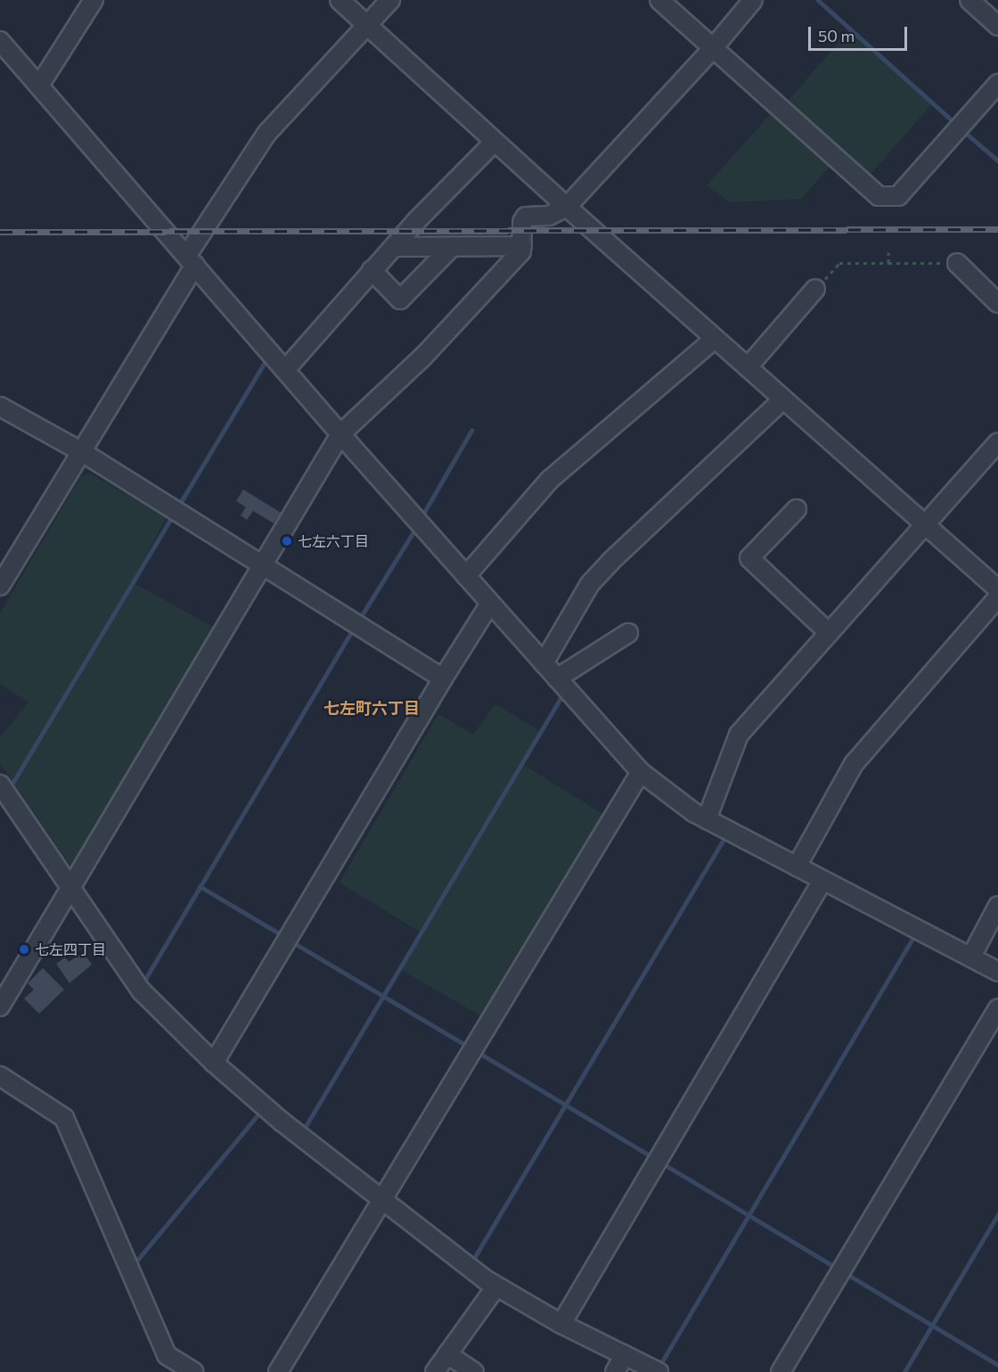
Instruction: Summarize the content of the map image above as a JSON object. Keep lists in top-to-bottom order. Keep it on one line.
{"districts":["七左町六丁目"],"places":["七左六丁目","七左四丁目"],"scale_bar":"50 m"}
